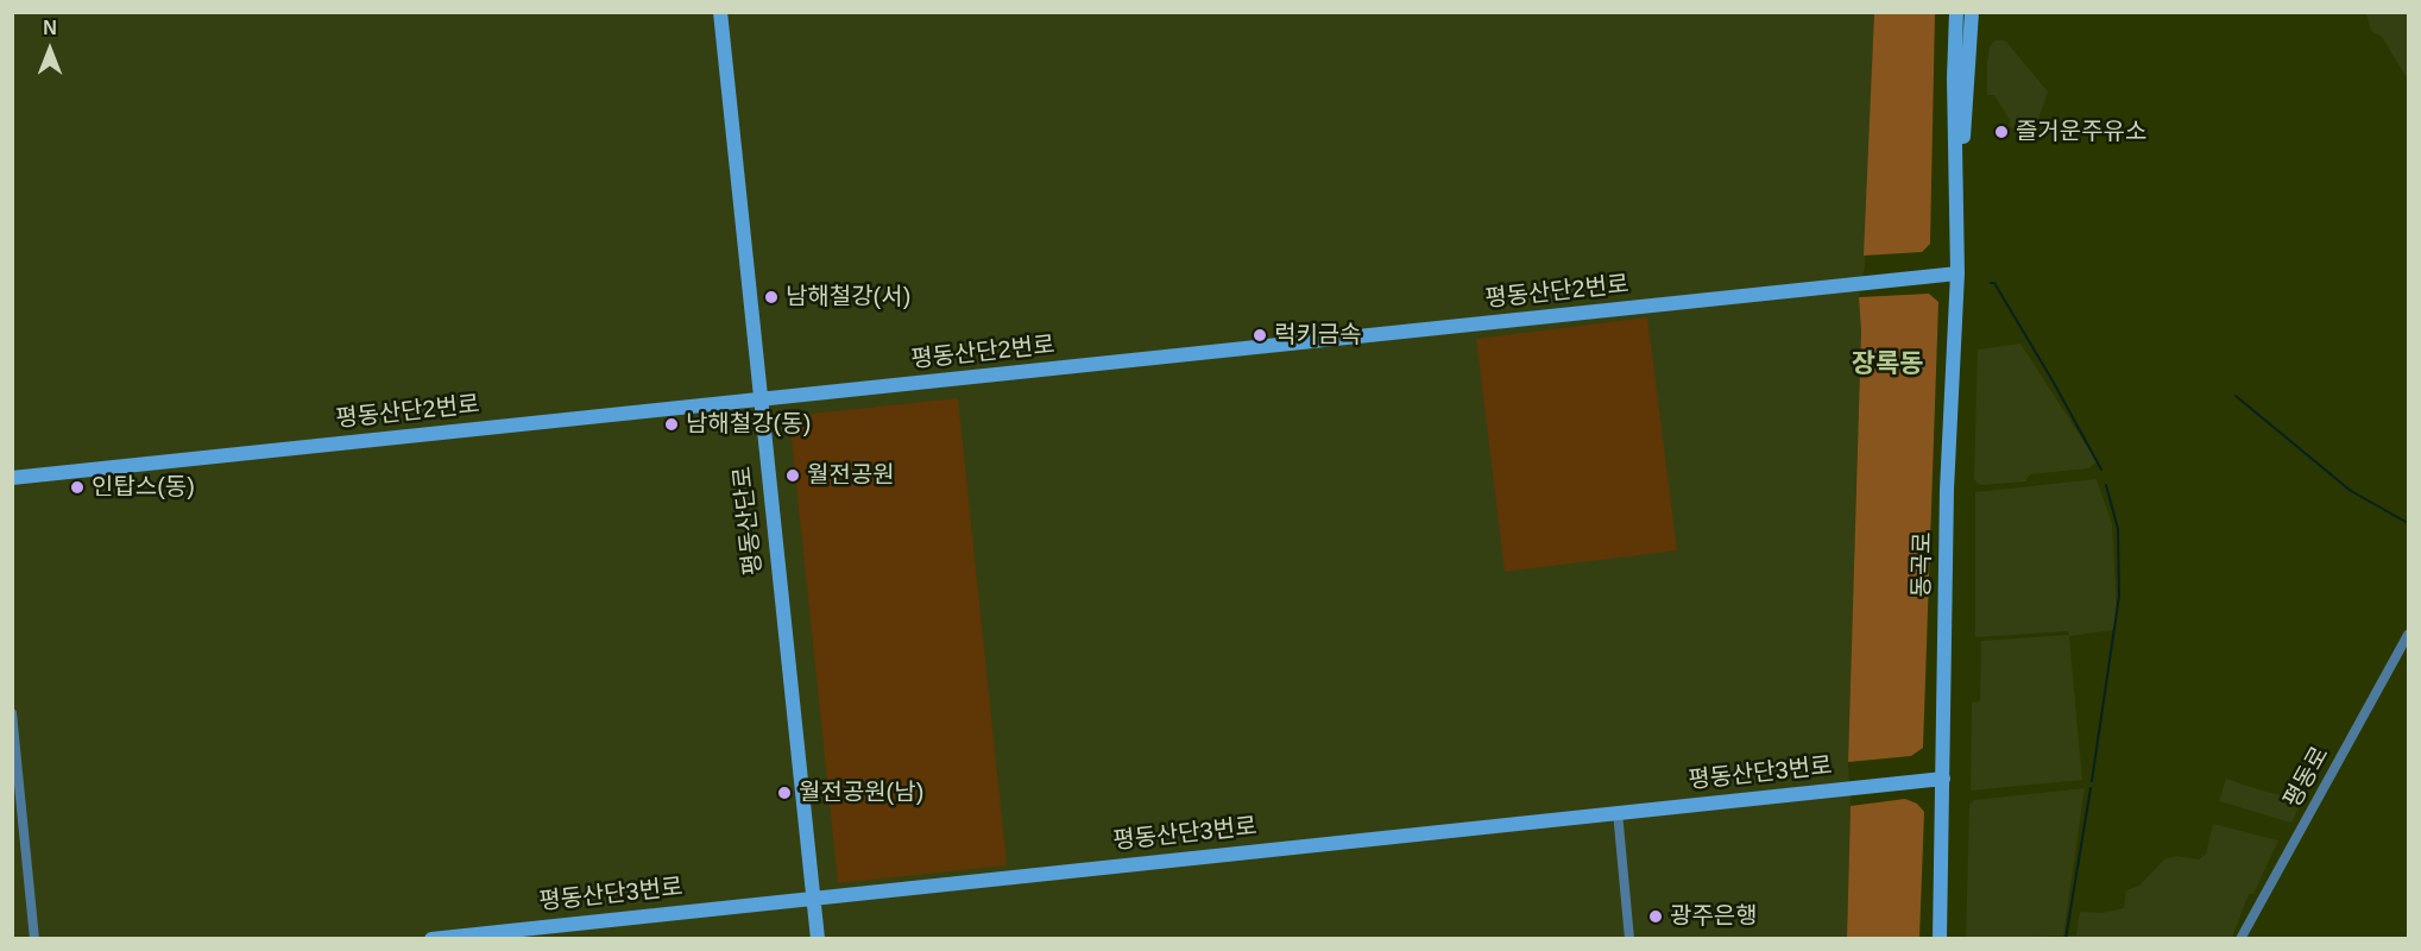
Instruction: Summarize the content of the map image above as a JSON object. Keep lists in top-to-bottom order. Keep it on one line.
{"streets":{"street":["평동산단2번로","평동산단로","동곡로","평동산단3번로","평동로"]},"crossings":[["평동산단2번로","평동산단로"],["평동산단2번로","동곡로"],["평동산단로","평동산단3번로"],["동곡로","평동산단3번로"]],"districts":["장록동"],"places":["즐거운주유소","남해철강(서)","럭키금속","남해철강(동)","월전공원","인탑스(동)","월전공원(남)","광주은행"],"north":"top"}
